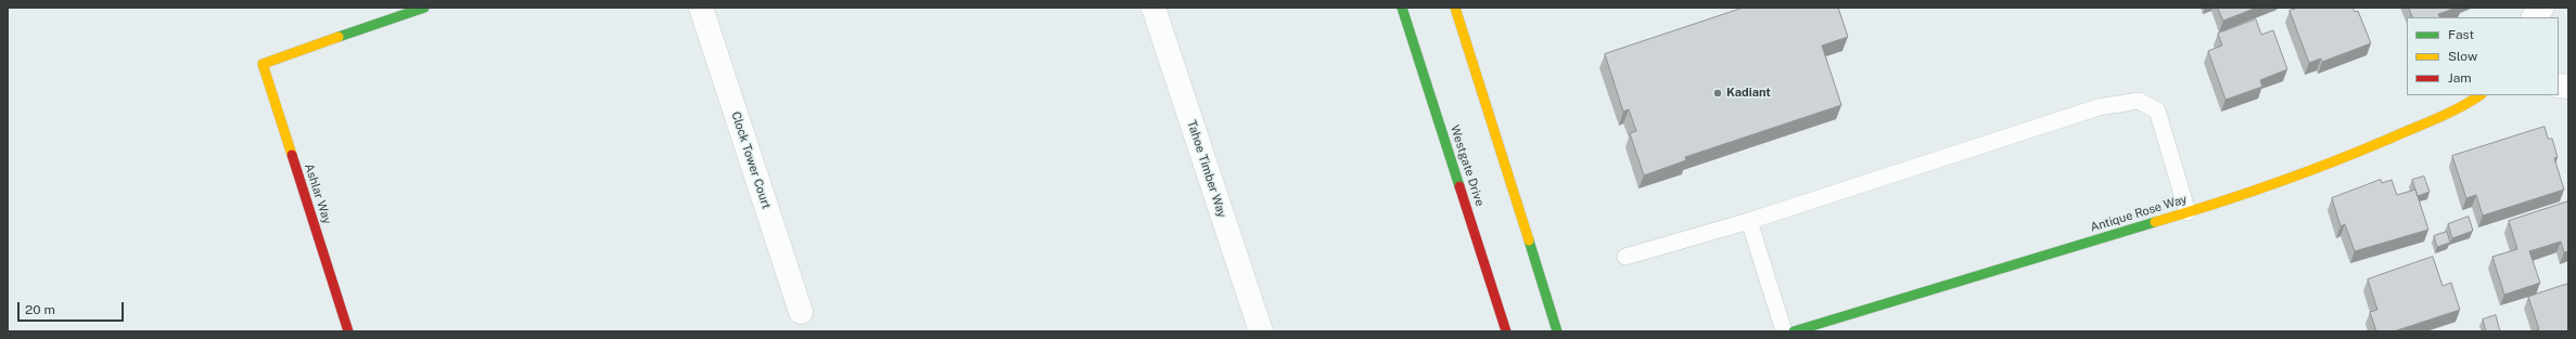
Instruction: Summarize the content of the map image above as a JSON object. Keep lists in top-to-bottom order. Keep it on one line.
{"streets":{"street":["Clock Tower Court","Westgate Drive","Tahoe Timber Way","Ashlar Way","Antique Rose Way"]},"places":["Kadiant"],"legend":["Fast","Slow","Jam"],"scale_bar":"20 m"}
